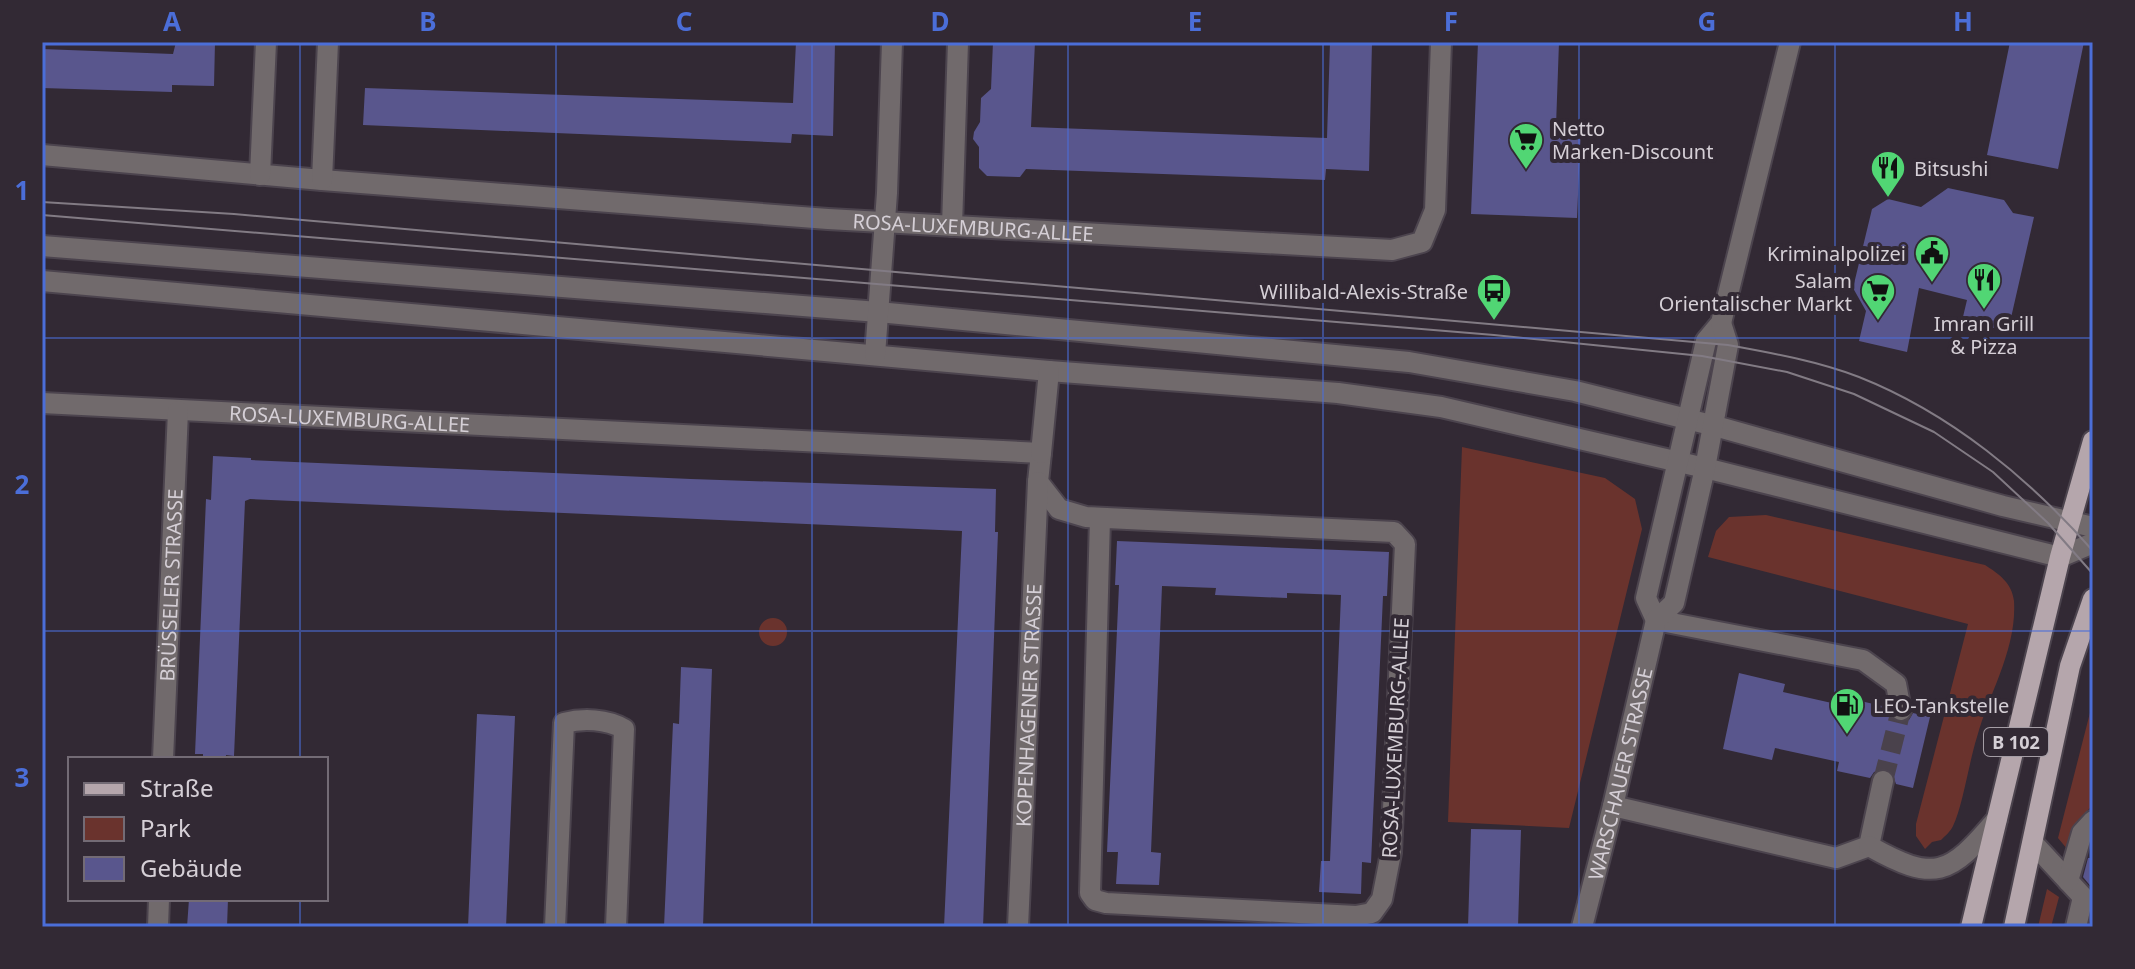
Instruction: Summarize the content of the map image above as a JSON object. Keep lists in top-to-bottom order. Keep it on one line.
{"streets":{"main road":["B 102"],"street":["ROSA-LUXEMBURG-ALLEE","BRÜSSELER STRASSE","KOPENHAGENER STRASSE","WARSCHAUER STRASSE"]},"crossings":[["ROSA-LUXEMBURG-ALLEE","BRÜSSELER STRASSE"],["ROSA-LUXEMBURG-ALLEE","KOPENHAGENER STRASSE"]],"places":{"supermarket":["Netto Marken-Discount","Salam Orientalischer Markt"],"restaurant":["Bitsushi","Imran Grill & Pizza"],"public building":["Kriminalpolizei"],"bus stop":["Willibald-Alexis-Straße"],"fuel station":["LEO-Tankstelle"]},"legend":["Straße","Park","Gebäude"],"grid":{"columns":["A","B","C","D","E","F","G","H"],"rows":["1","2","3"]}}
